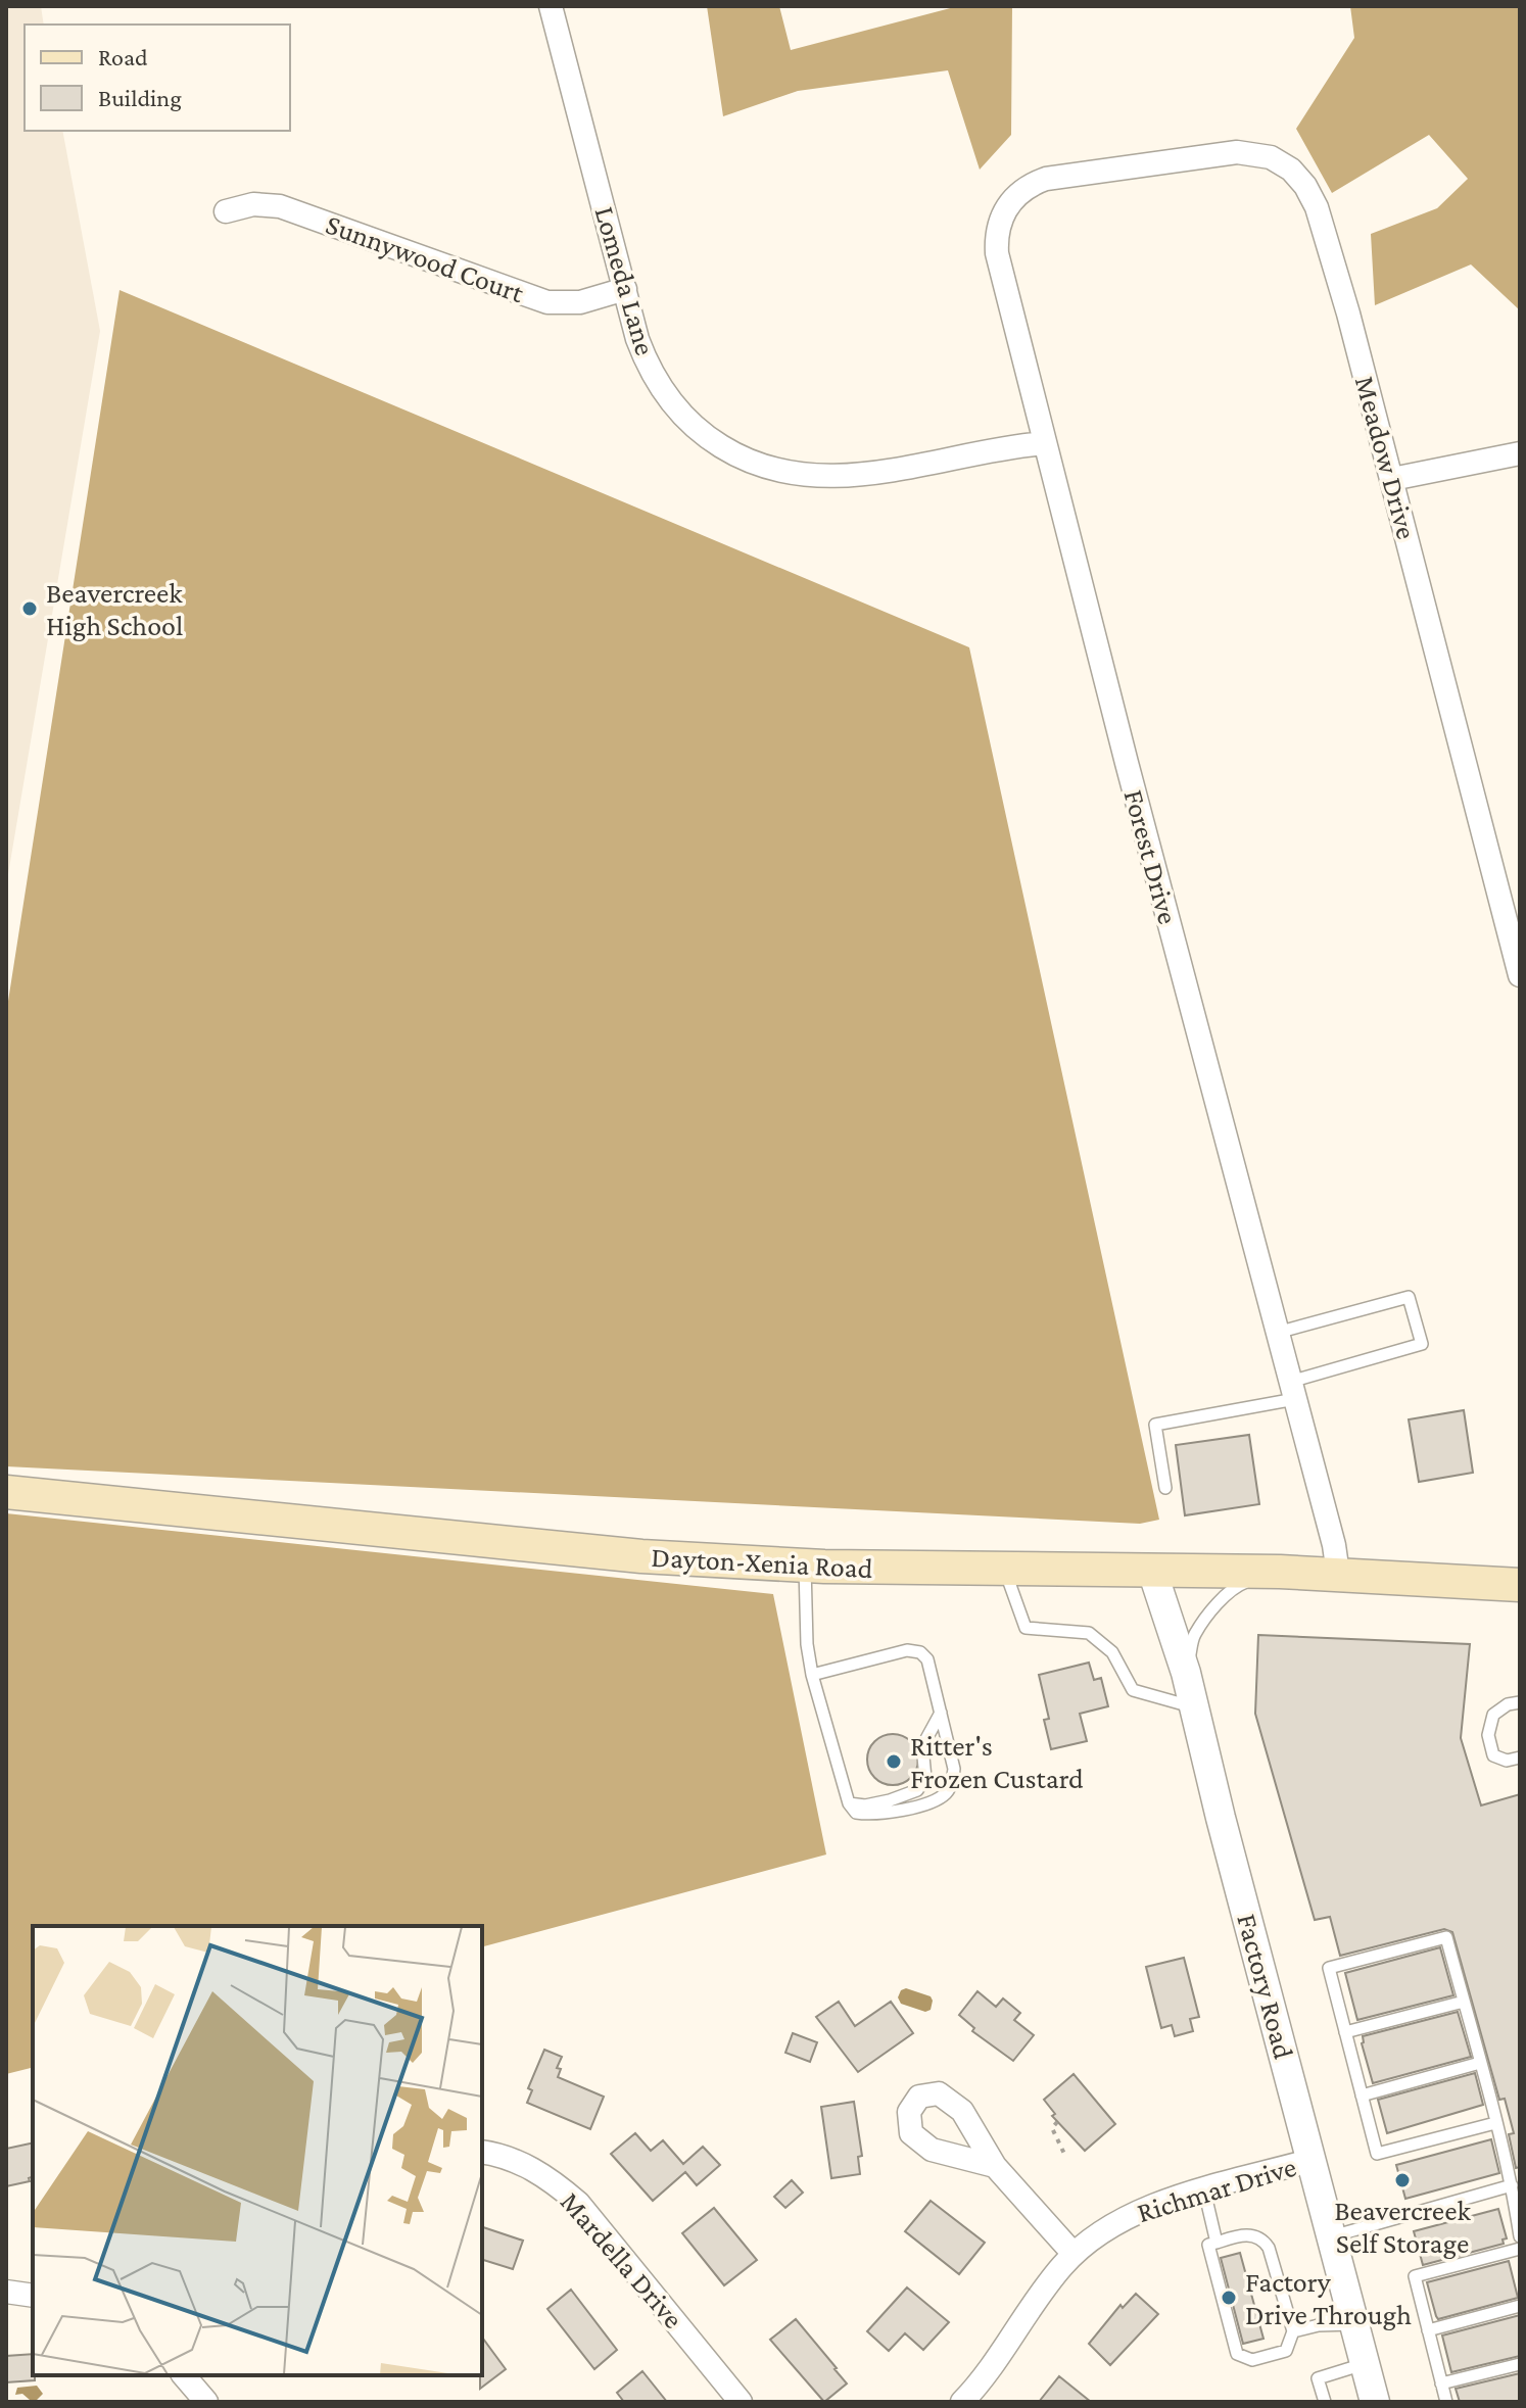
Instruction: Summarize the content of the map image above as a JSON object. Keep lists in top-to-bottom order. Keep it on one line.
{"streets":{"main road":["Dayton-Xenia Road"],"street":["Sunnywood Court","Lomeda Lane","Meadow Drive","Forest Drive","Factory Road","Richmar Drive","Mardella Drive"]},"crossings":[["Sunnywood Court","Lomeda Lane"],["Lomeda Lane","Forest Drive"],["Meadow Drive","Forest Drive"],["Forest Drive","Dayton-Xenia Road"],["Dayton-Xenia Road","Factory Road"],["Factory Road","Richmar Drive"]],"places":["Beavercreek High School","Ritter's Frozen Custard","Beavercreek Self Storage","Factory Drive Through"],"legend":["Road","Building"]}
